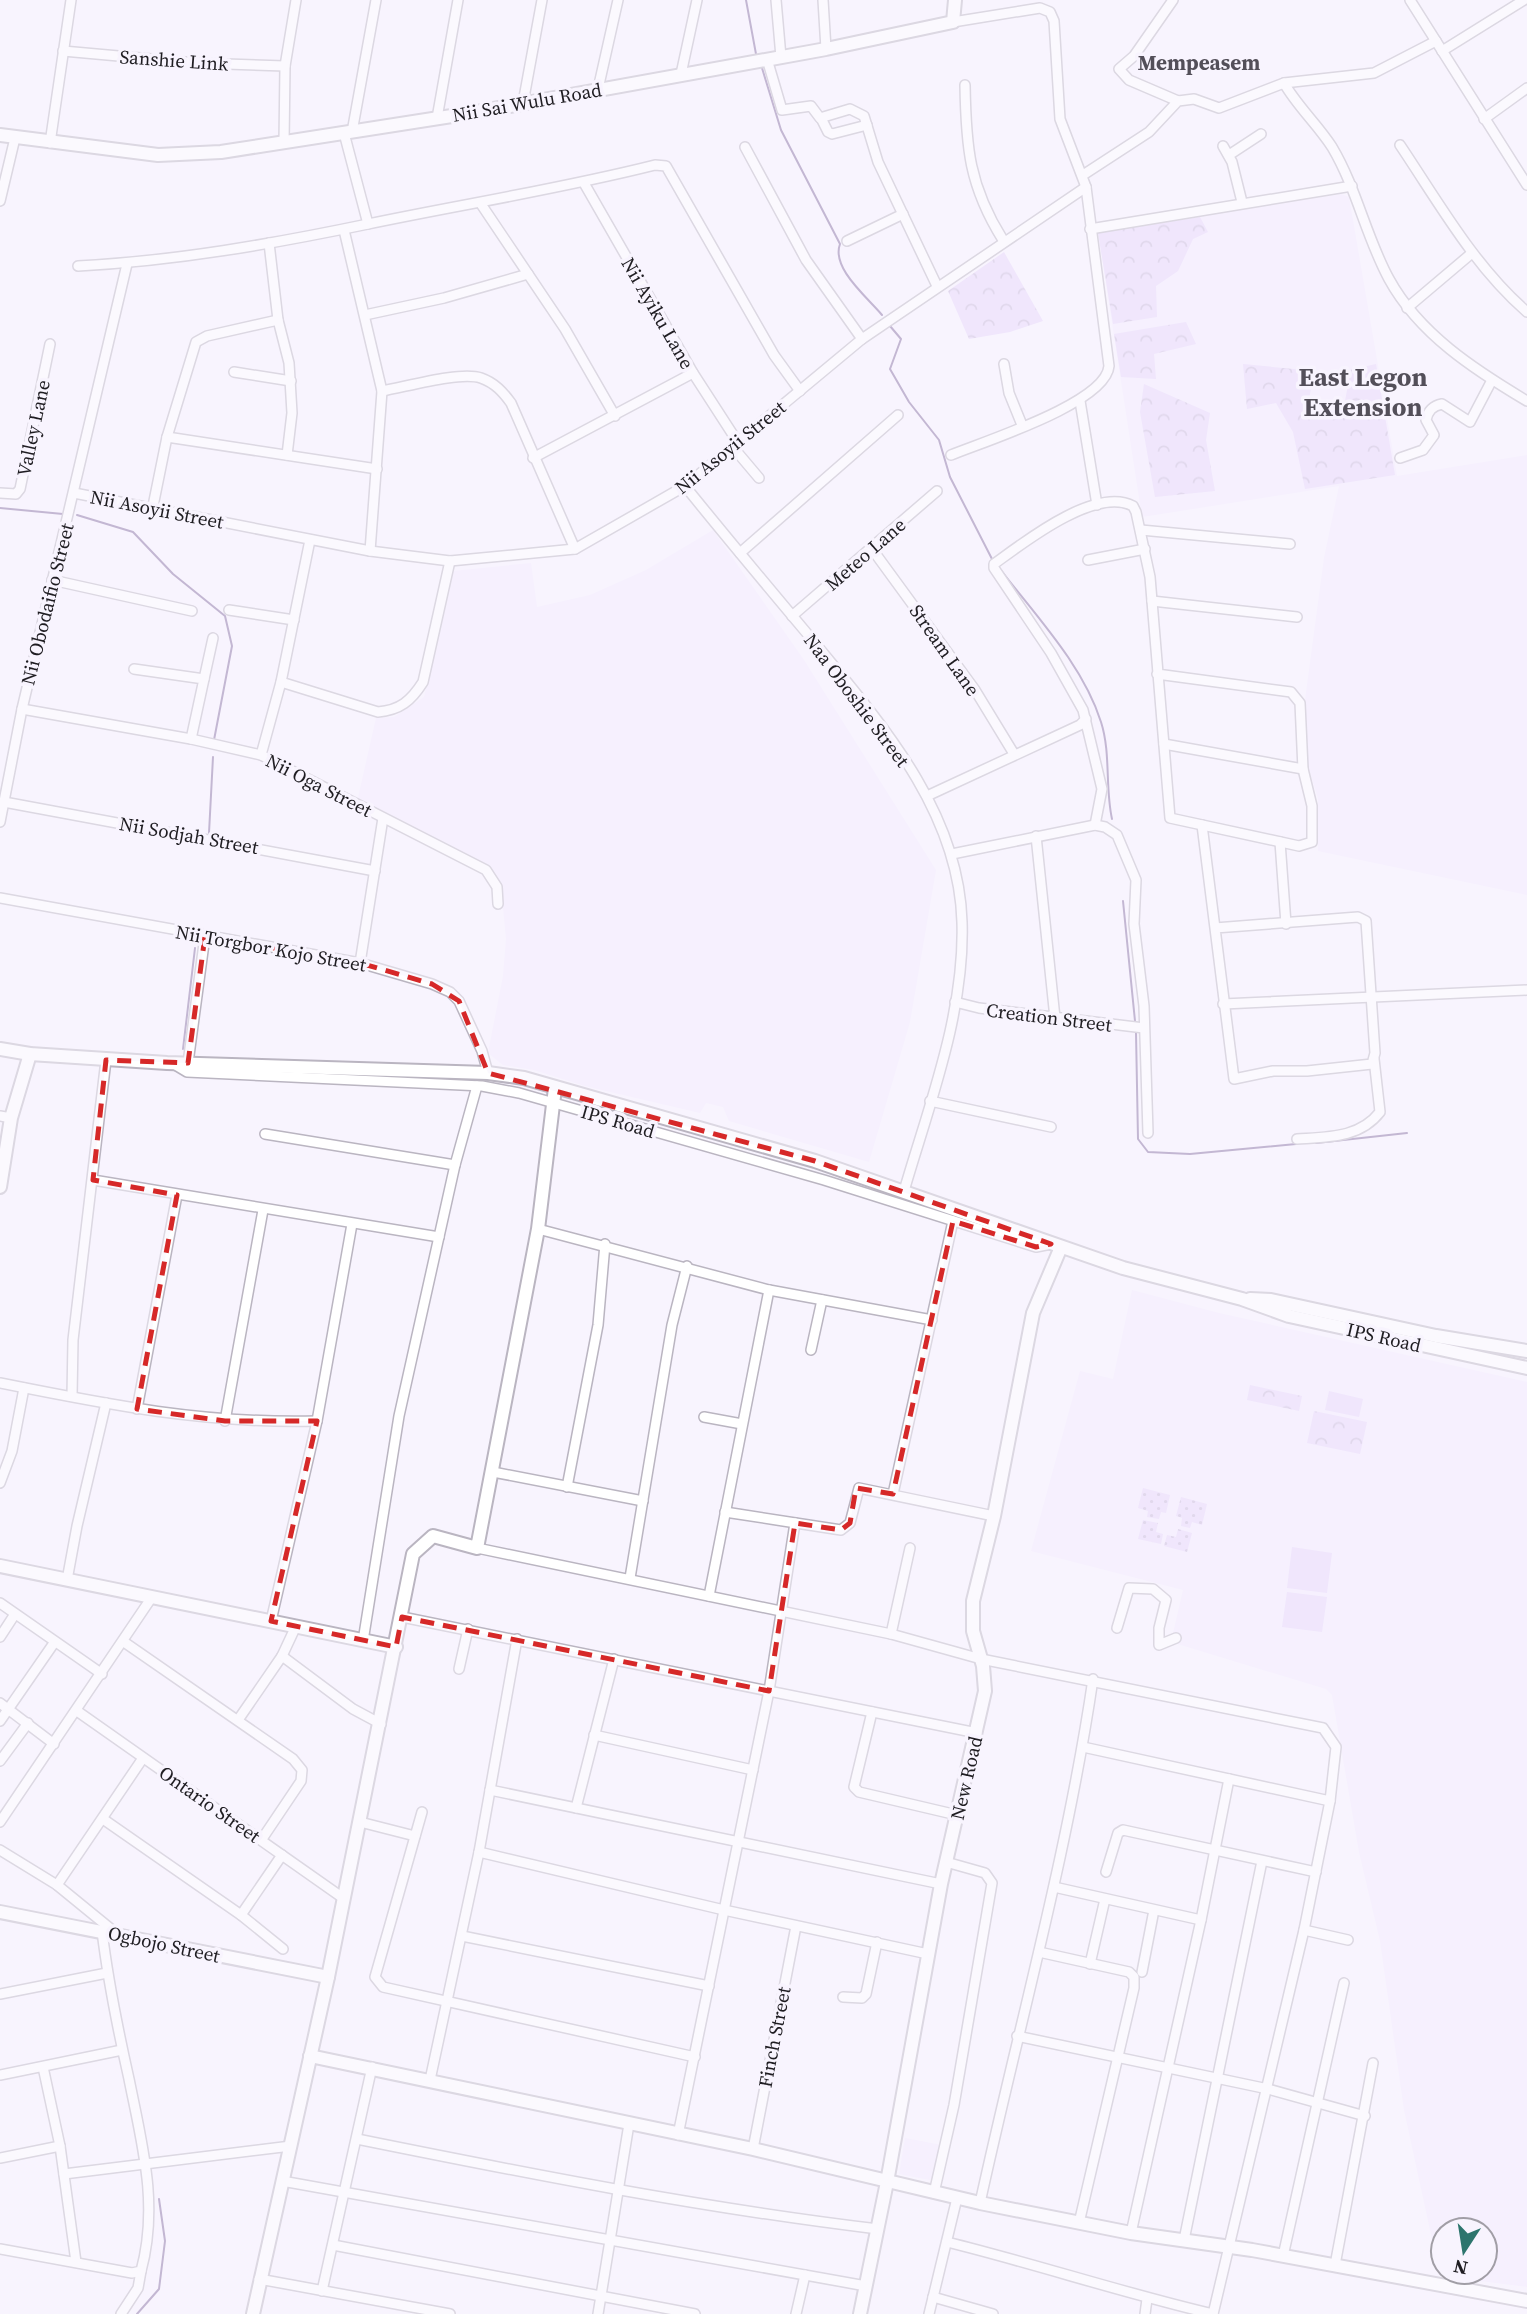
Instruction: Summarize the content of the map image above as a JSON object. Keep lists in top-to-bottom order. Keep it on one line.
{"streets":{"street":["Sanshie Link","Nii Sai Wulu Road","Nii Ayiku Lane","Valley Lane","Nii Asoyii Street","Meteo Lane","Nii Obodaifio Street","Stream Lane","Naa Oboshie Street","Nii Oga Street","Nii Sodjah Street","Nii Torgbor Kojo Street","Creation Street","IPS Road","New Road","Ontario Street","Ogbojo Street","Finch Street"]},"crossings":[["Nii Ayiku Lane","Nii Asoyii Street"],["Nii Asoyii Street","Nii Obodaifio Street"],["Nii Asoyii Street","Naa Oboshie Street"],["Meteo Lane","Stream Lane"],["Meteo Lane","Naa Oboshie Street"],["Nii Obodaifio Street","Nii Oga Street"],["Nii Obodaifio Street","Nii Sodjah Street"],["Naa Oboshie Street","Creation Street"],["Naa Oboshie Street","IPS Road"],["Nii Torgbor Kojo Street","IPS Road"],["IPS Road","New Road"]],"districts":["Mempeasem","East Legon Extension"],"north":"bottom"}
